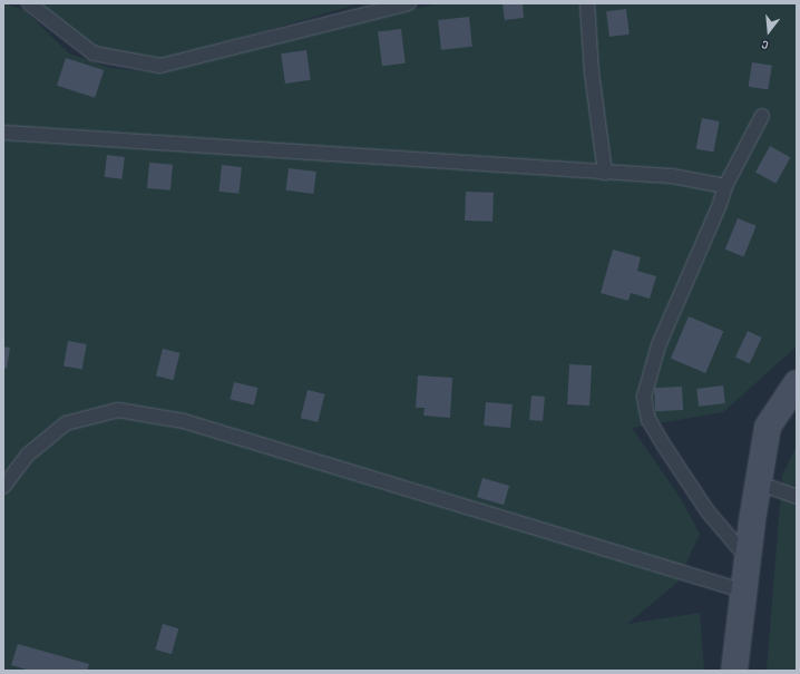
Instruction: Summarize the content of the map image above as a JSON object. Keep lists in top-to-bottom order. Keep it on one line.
{"north":"bottom"}
